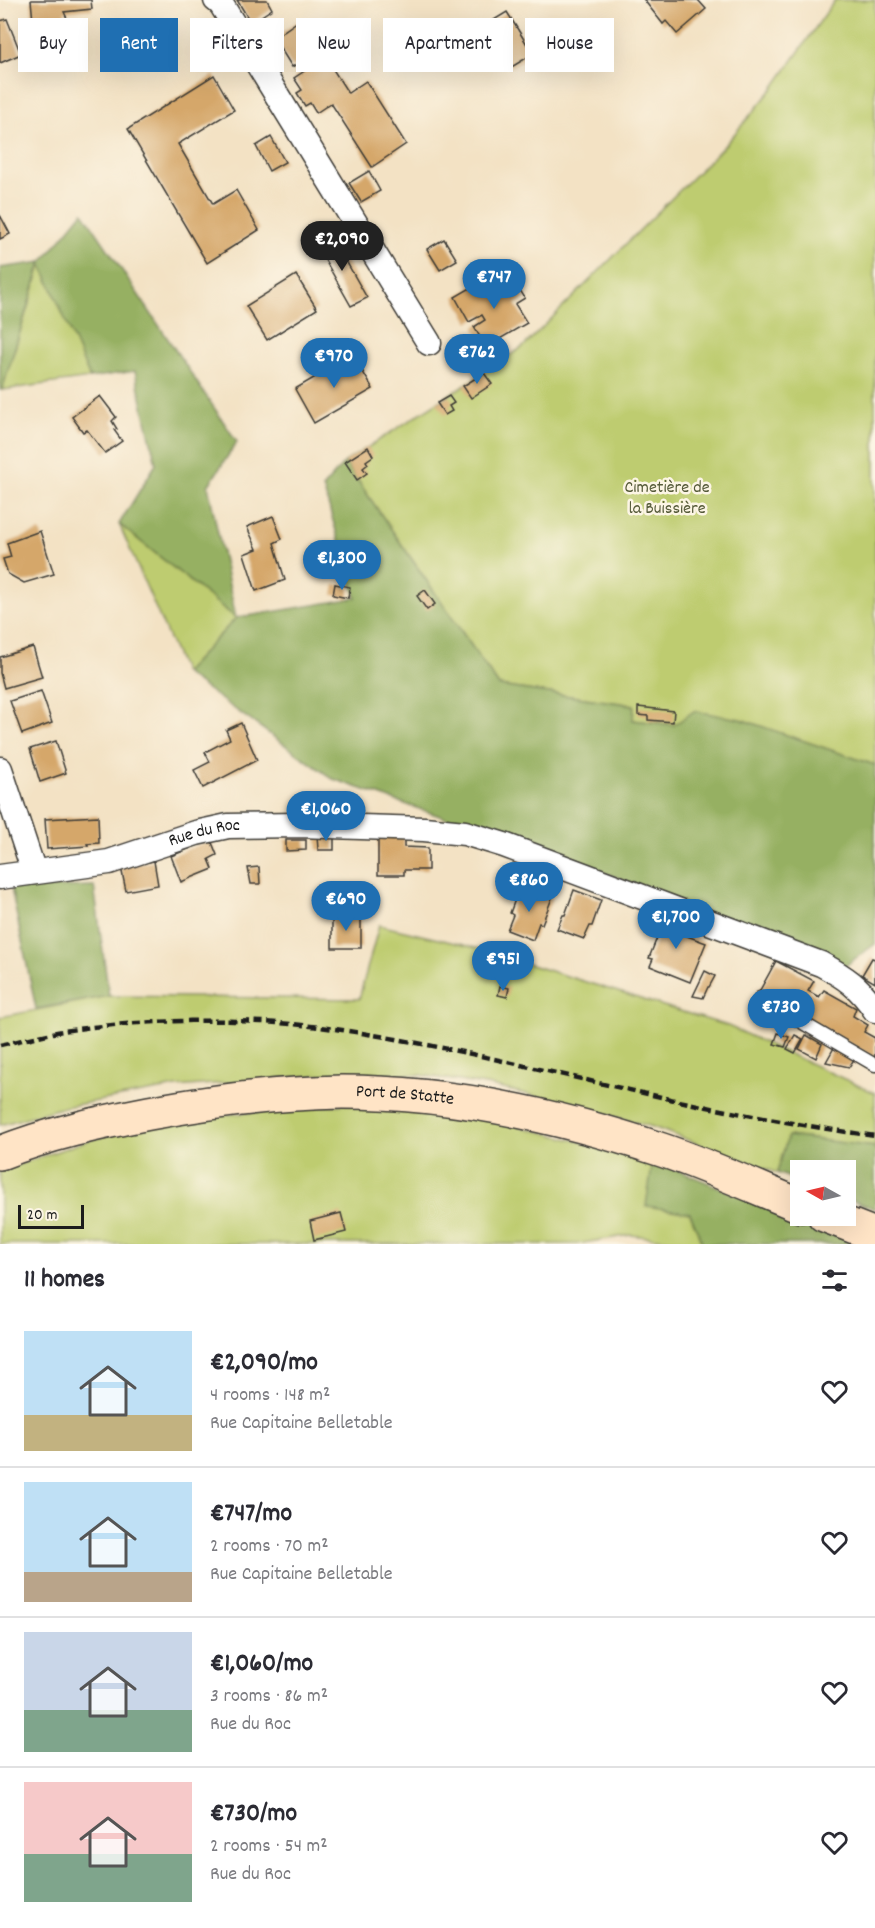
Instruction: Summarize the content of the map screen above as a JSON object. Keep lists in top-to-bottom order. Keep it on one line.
{"streets":{"street":["Rue du Roc","Port de Statte"]},"parks":["Cimetière de la Buissière"],"scale_bar":"20 m","north":"left","page":{"chip":["Buy","Rent","Filters","New","Apartment","House"],"price":["€2,090","€747","€762","€970","€1,300","€1,060","€860","€690","€1,700","€951","€730"],"scale":"20 m","heading":"11 homes","list":[{"name":"€2,090/mo","note":"4 rooms · 148 m² · Rue Capitaine Belletable"},{"name":"€747/mo","note":"2 rooms · 70 m² · Rue Capitaine Belletable"},{"name":"€1,060/mo","note":"3 rooms · 86 m² · Rue du Roc"},{"name":"€730/mo","note":"2 rooms · 54 m² · Rue du Roc"}]}}
